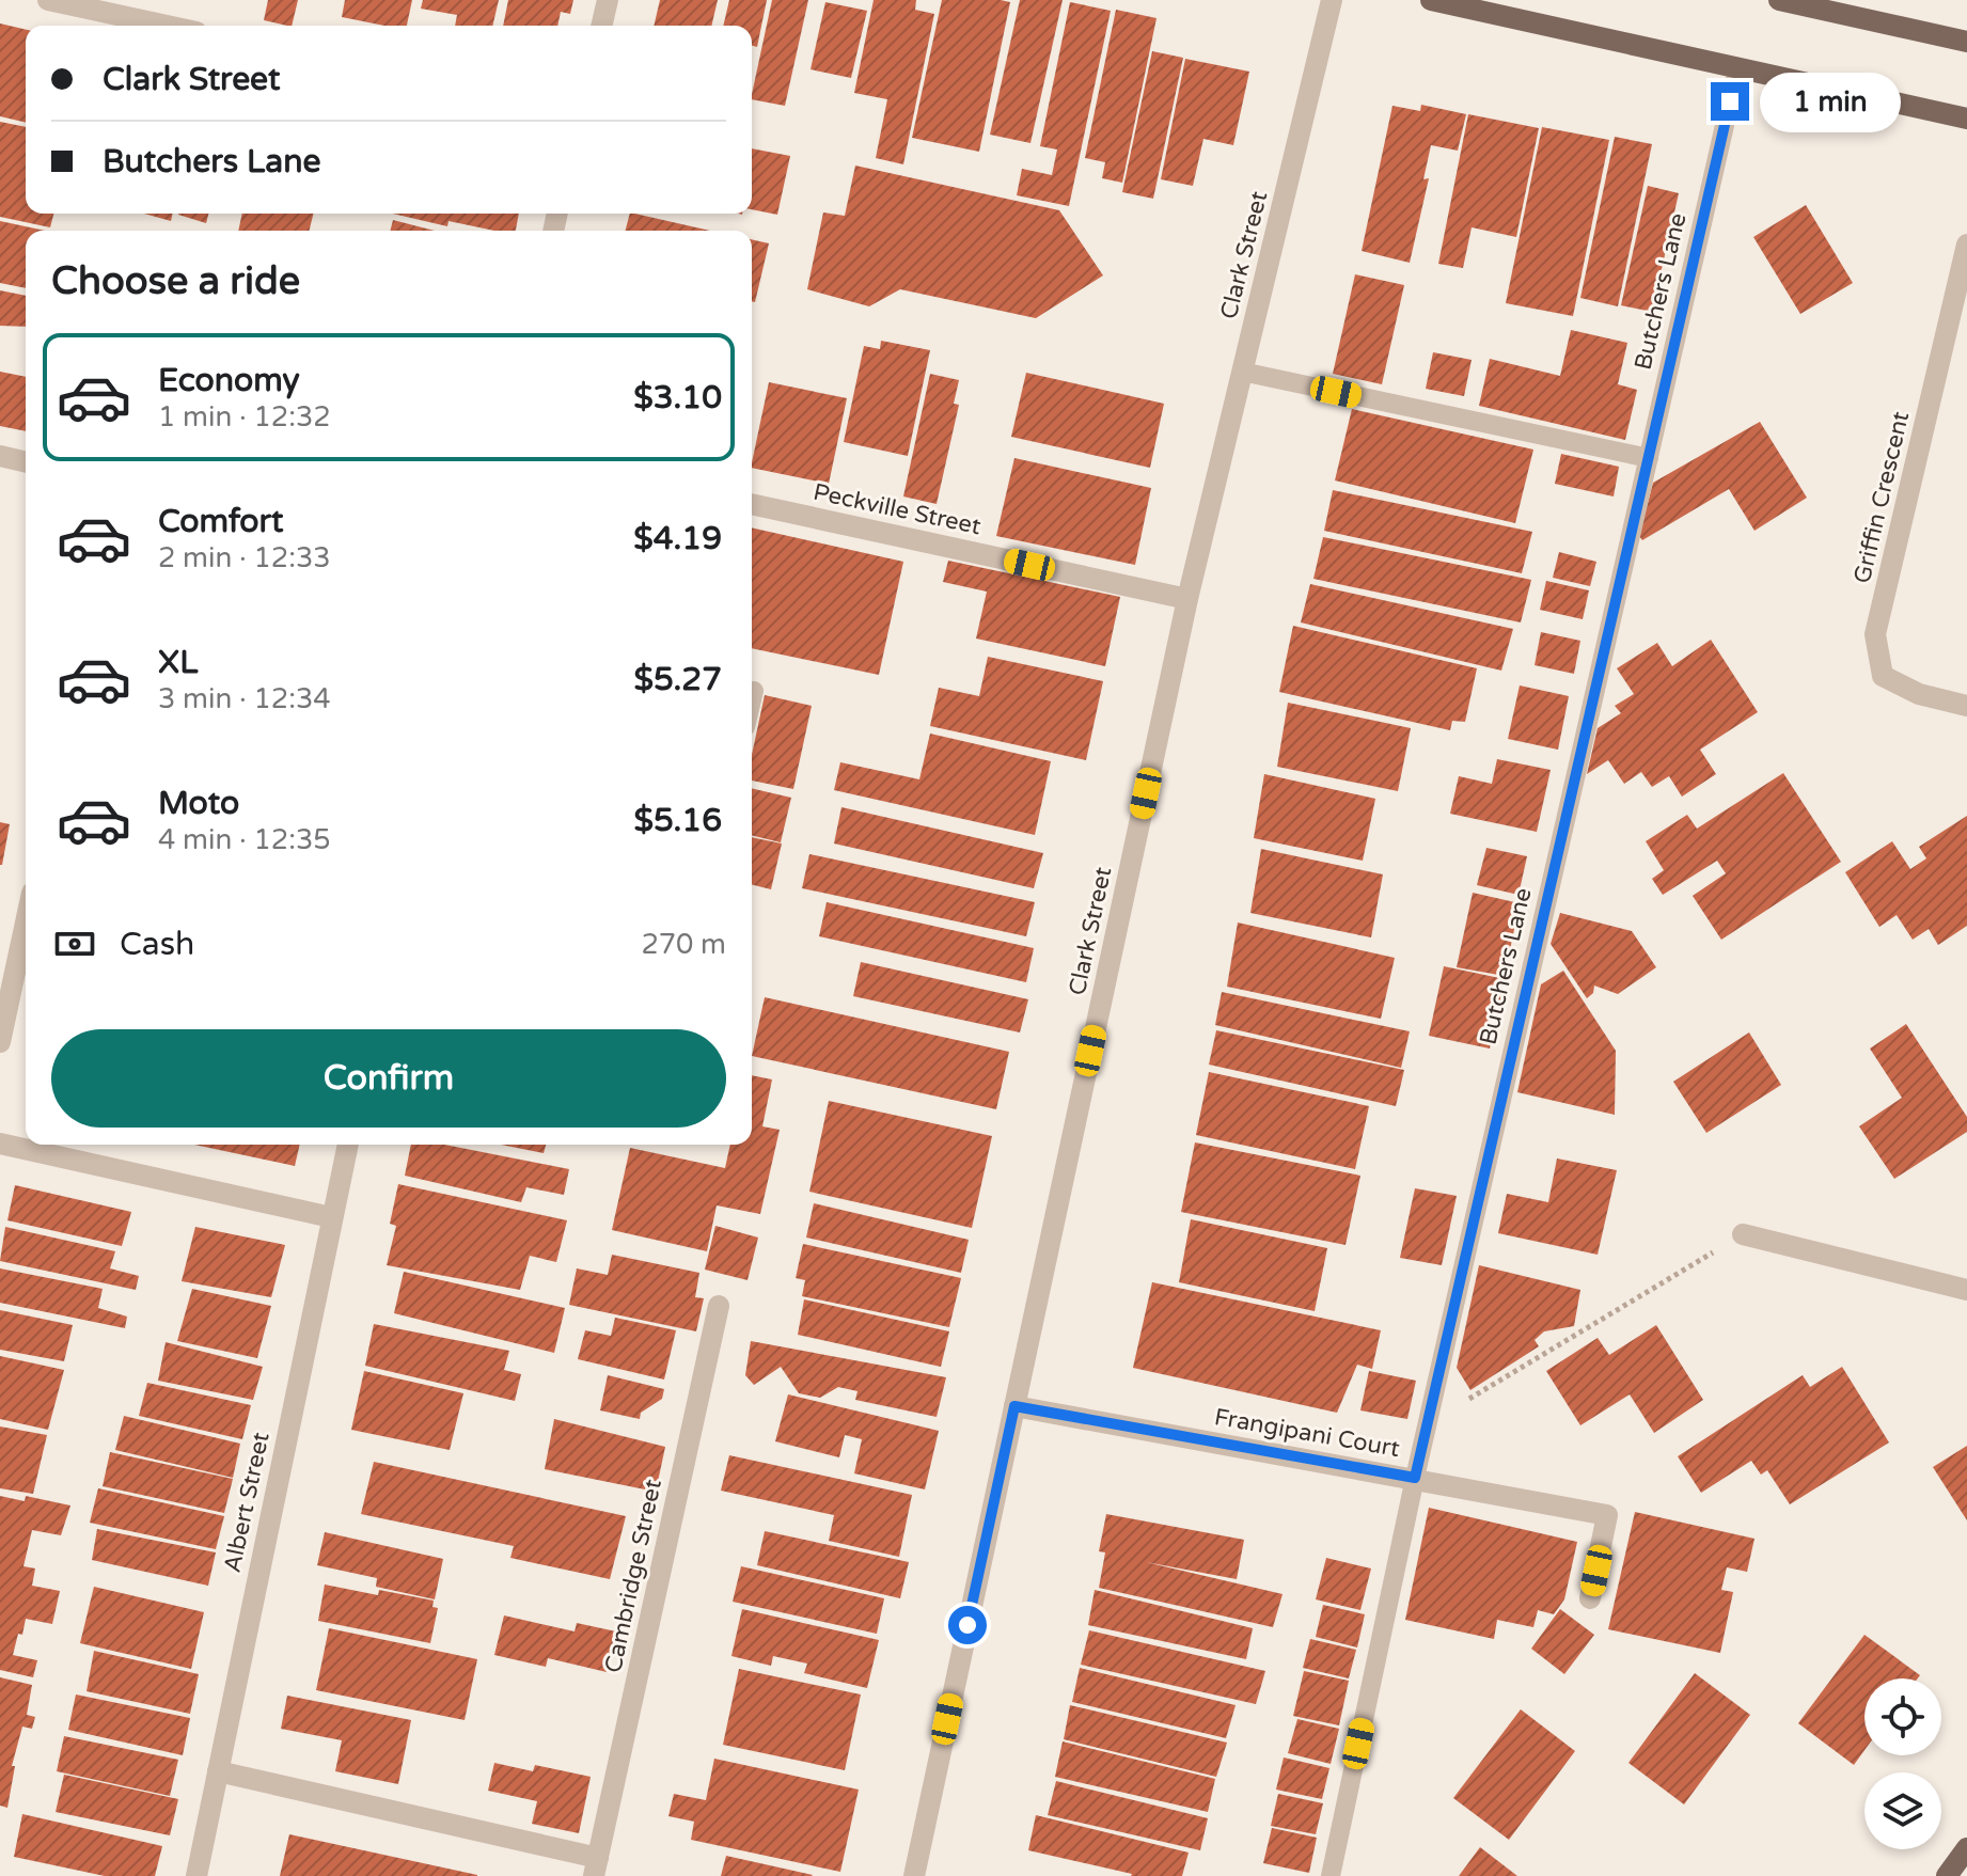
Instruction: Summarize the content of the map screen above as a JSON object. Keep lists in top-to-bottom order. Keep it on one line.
{"streets":{"street":["Clark Street","Griffin Crescent","Peckville Street","Frangipani Court","Albert Street","Cambridge Street"],"lane":["Butchers Lane"]},"crossings":[["Clark Street","Peckville Street"],["Clark Street","Frangipani Court"],["Butchers Lane","Frangipani Court"],["Albert Street","Cambridge Street"]],"page":{"banner":["Clark Street","Butchers Lane"],"bubble":"1 min","heading":"Choose a ride","list":[{"name":"Economy","note":"1 min · 12:32","value":"$3.10"},{"name":"Comfort","note":"2 min · 12:33","value":"$4.19"},{"name":"XL","note":"3 min · 12:34","value":"$5.27"},{"name":"Moto","note":"4 min · 12:35","value":"$5.16"}],"pay":["Cash","270 m"],"buttons":"Confirm"}}
